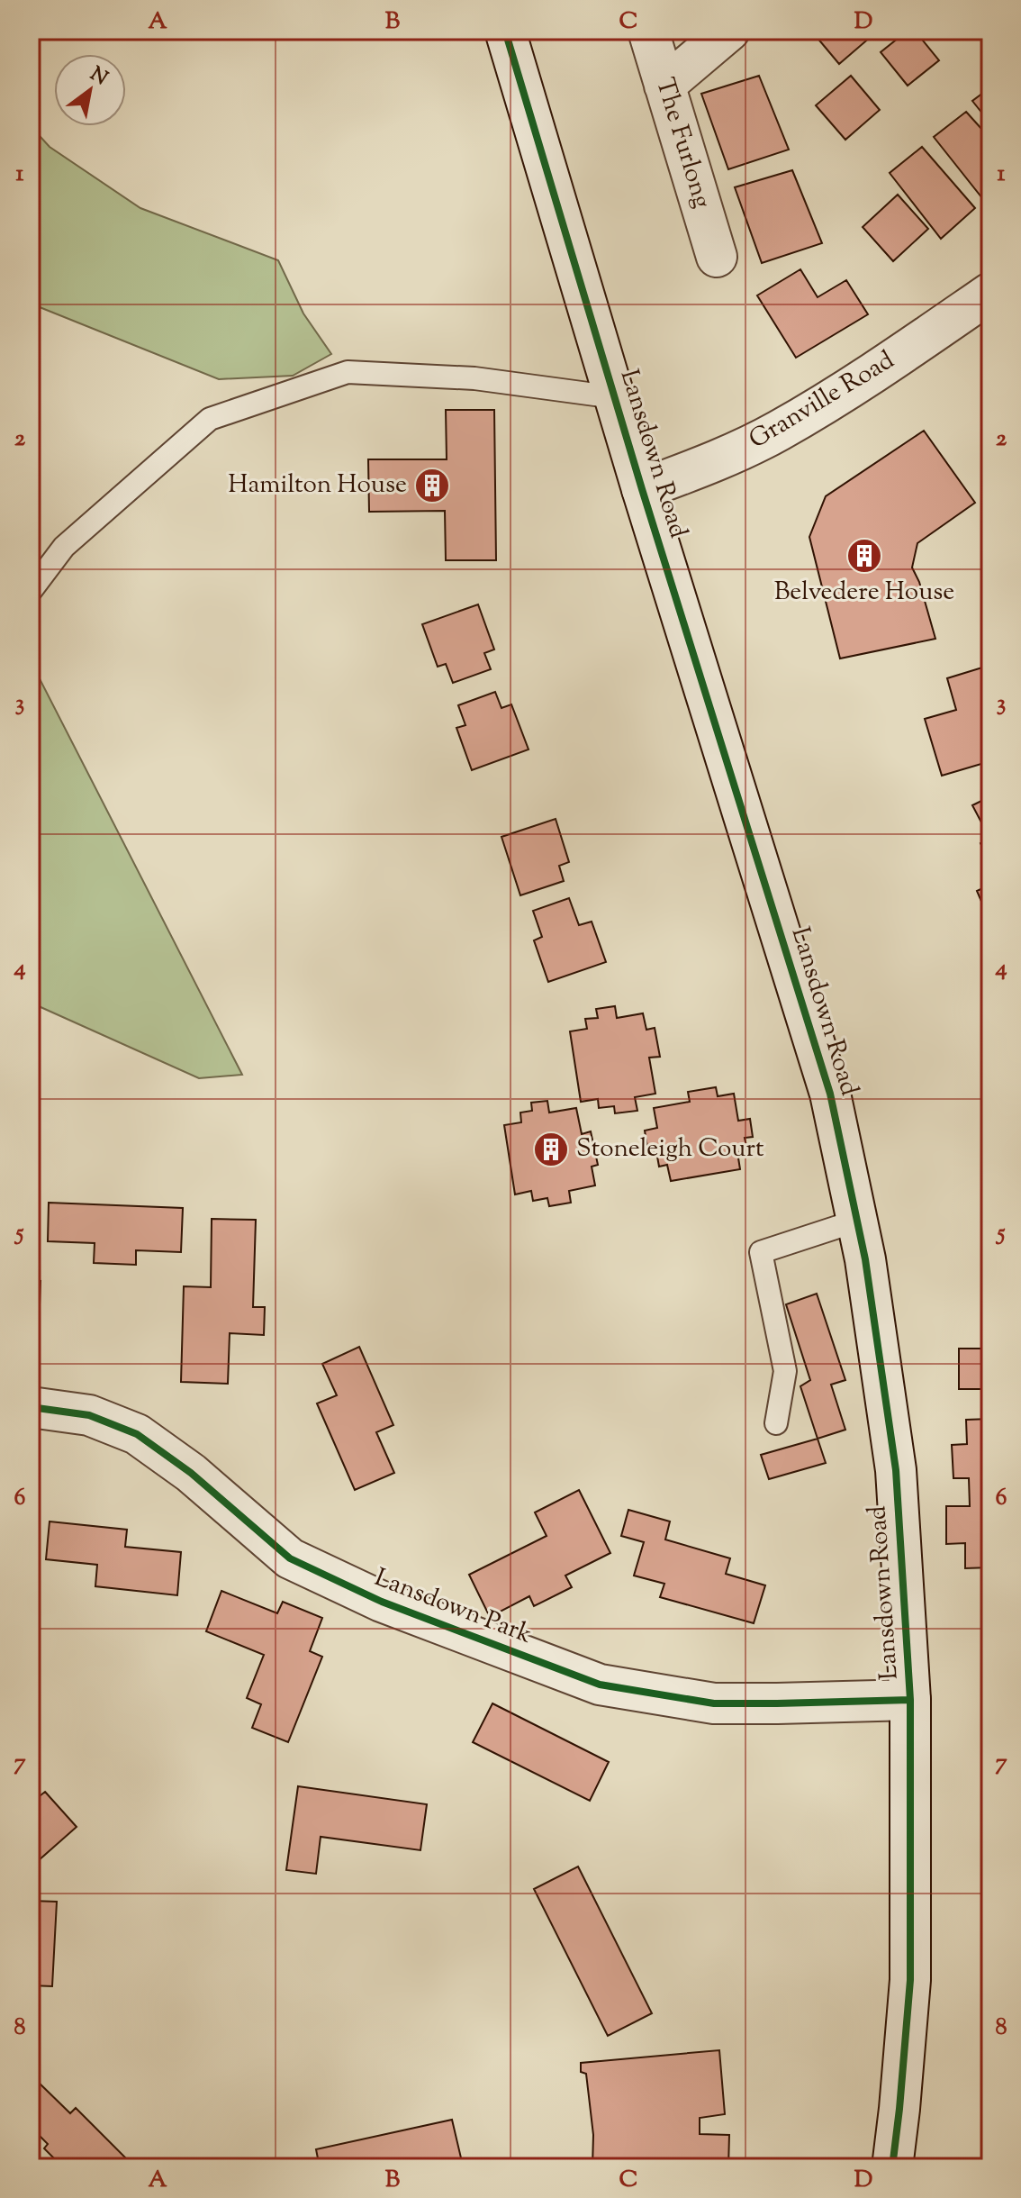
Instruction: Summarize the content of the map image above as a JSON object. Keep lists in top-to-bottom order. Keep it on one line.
{"streets":{"street":["The Furlong","Granville Road","Lansdown Road","Lansdown Park"]},"crossings":[["Granville Road","Lansdown Road"],["Lansdown Road","Lansdown Park"]],"places":{"building":["Hamilton House","Belvedere House","Stoneleigh Court"]},"north":"top right","grid":{"columns":["A","B","C","D"],"rows":["1","2","3","4","5","6","7","8"]}}
